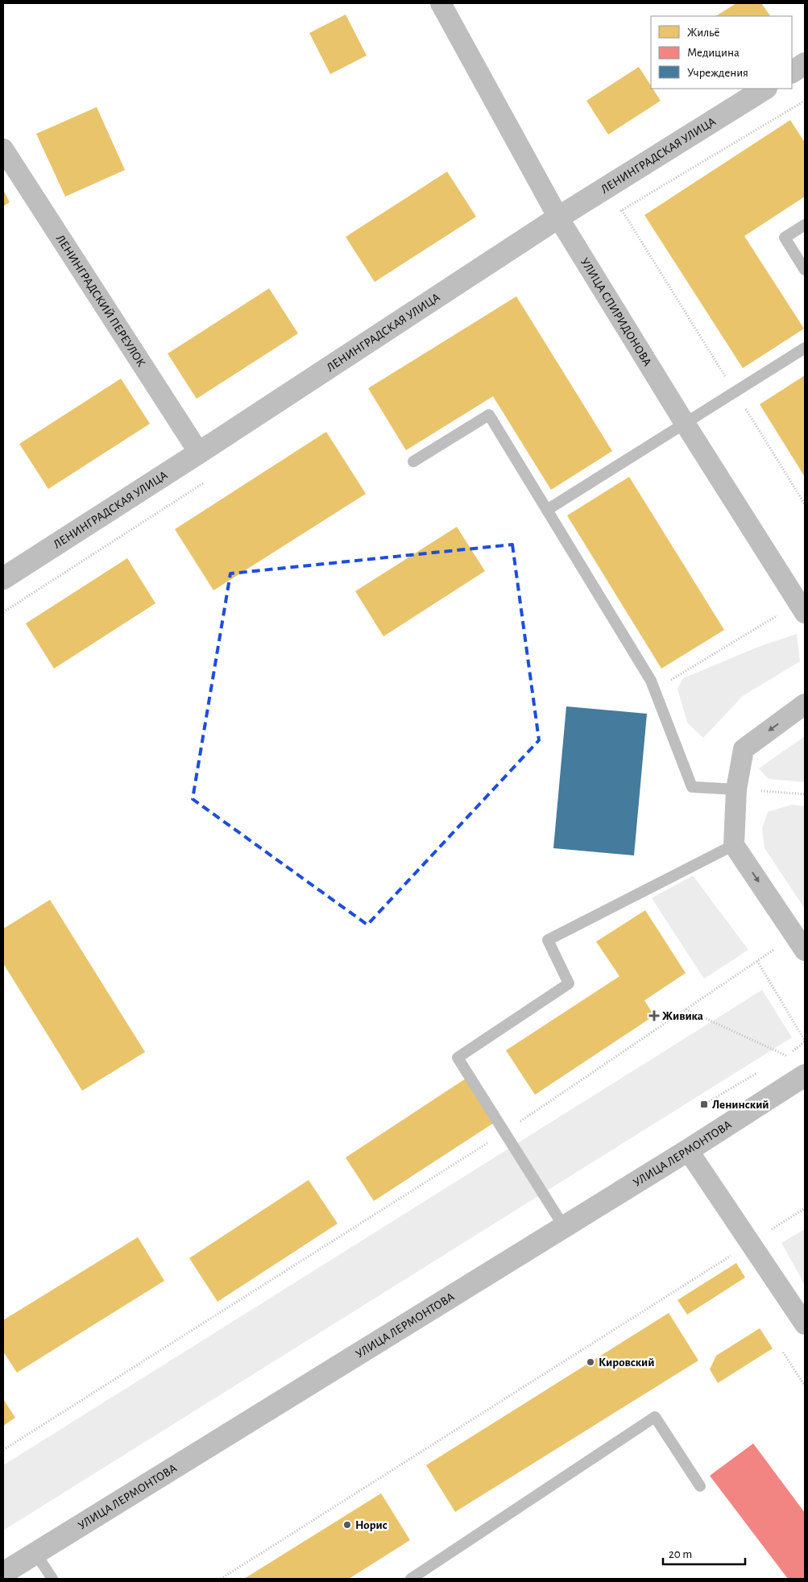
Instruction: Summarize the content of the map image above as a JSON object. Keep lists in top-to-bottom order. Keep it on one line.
{"streets":{"main road":["ЛЕНИНГРАДСКАЯ УЛИЦА","УЛИЦА ЛЕРМОНТОВА"],"street":["ЛЕНИНГРАДСКИЙ ПЕРЕУЛОК","УЛИЦА СПИРИДОНОВА"]},"crossings":[["ЛЕНИНГРАДСКАЯ УЛИЦА","ЛЕНИНГРАДСКИЙ ПЕРЕУЛОК"],["ЛЕНИНГРАДСКАЯ УЛИЦА","УЛИЦА СПИРИДОНОВА"]],"places":{"health":["Живика"],"transit":["Ленинский"],"other":["Кировский","Норис"]},"legend":["Жильё","Медицина","Учреждения"],"scale_bar":"20 m"}
